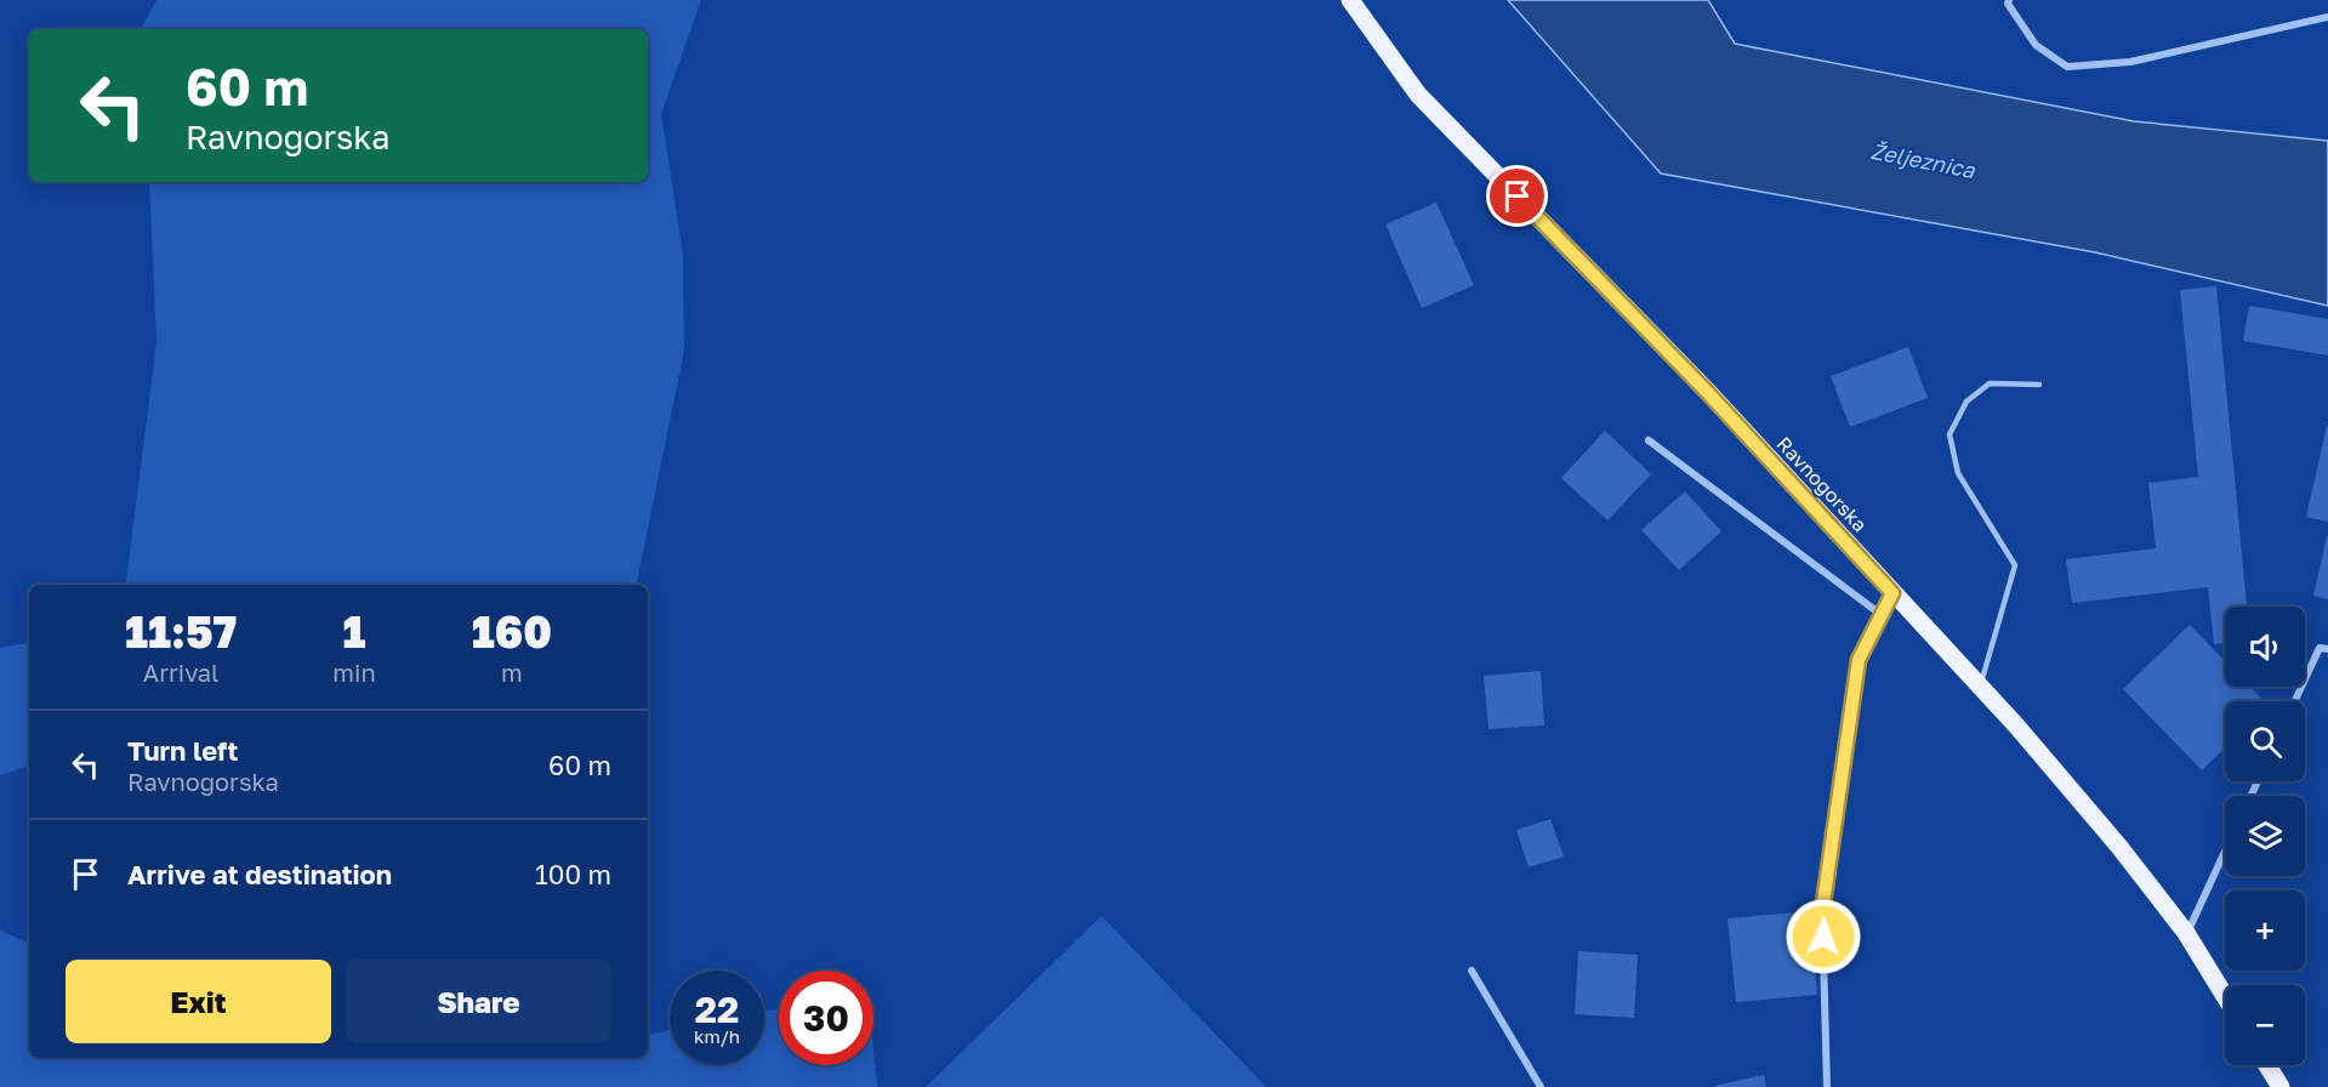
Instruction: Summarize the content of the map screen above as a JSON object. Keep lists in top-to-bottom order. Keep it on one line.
{"streets":{"main road":["Ravnogorska"]},"water":["Željeznica"],"page":{"turn":["60 m","Ravnogorska"],"eta":["11:57","Arrival","1","min","160","m"],"map_buttons":["+","−"],"list":[{"name":"Turn left","note":"Ravnogorska","value":"60 m"},{"name":"Arrive at destination","value":"100 m"}],"buttons":["Exit","Share"],"speed":"22 km/h","limit":"30"}}
